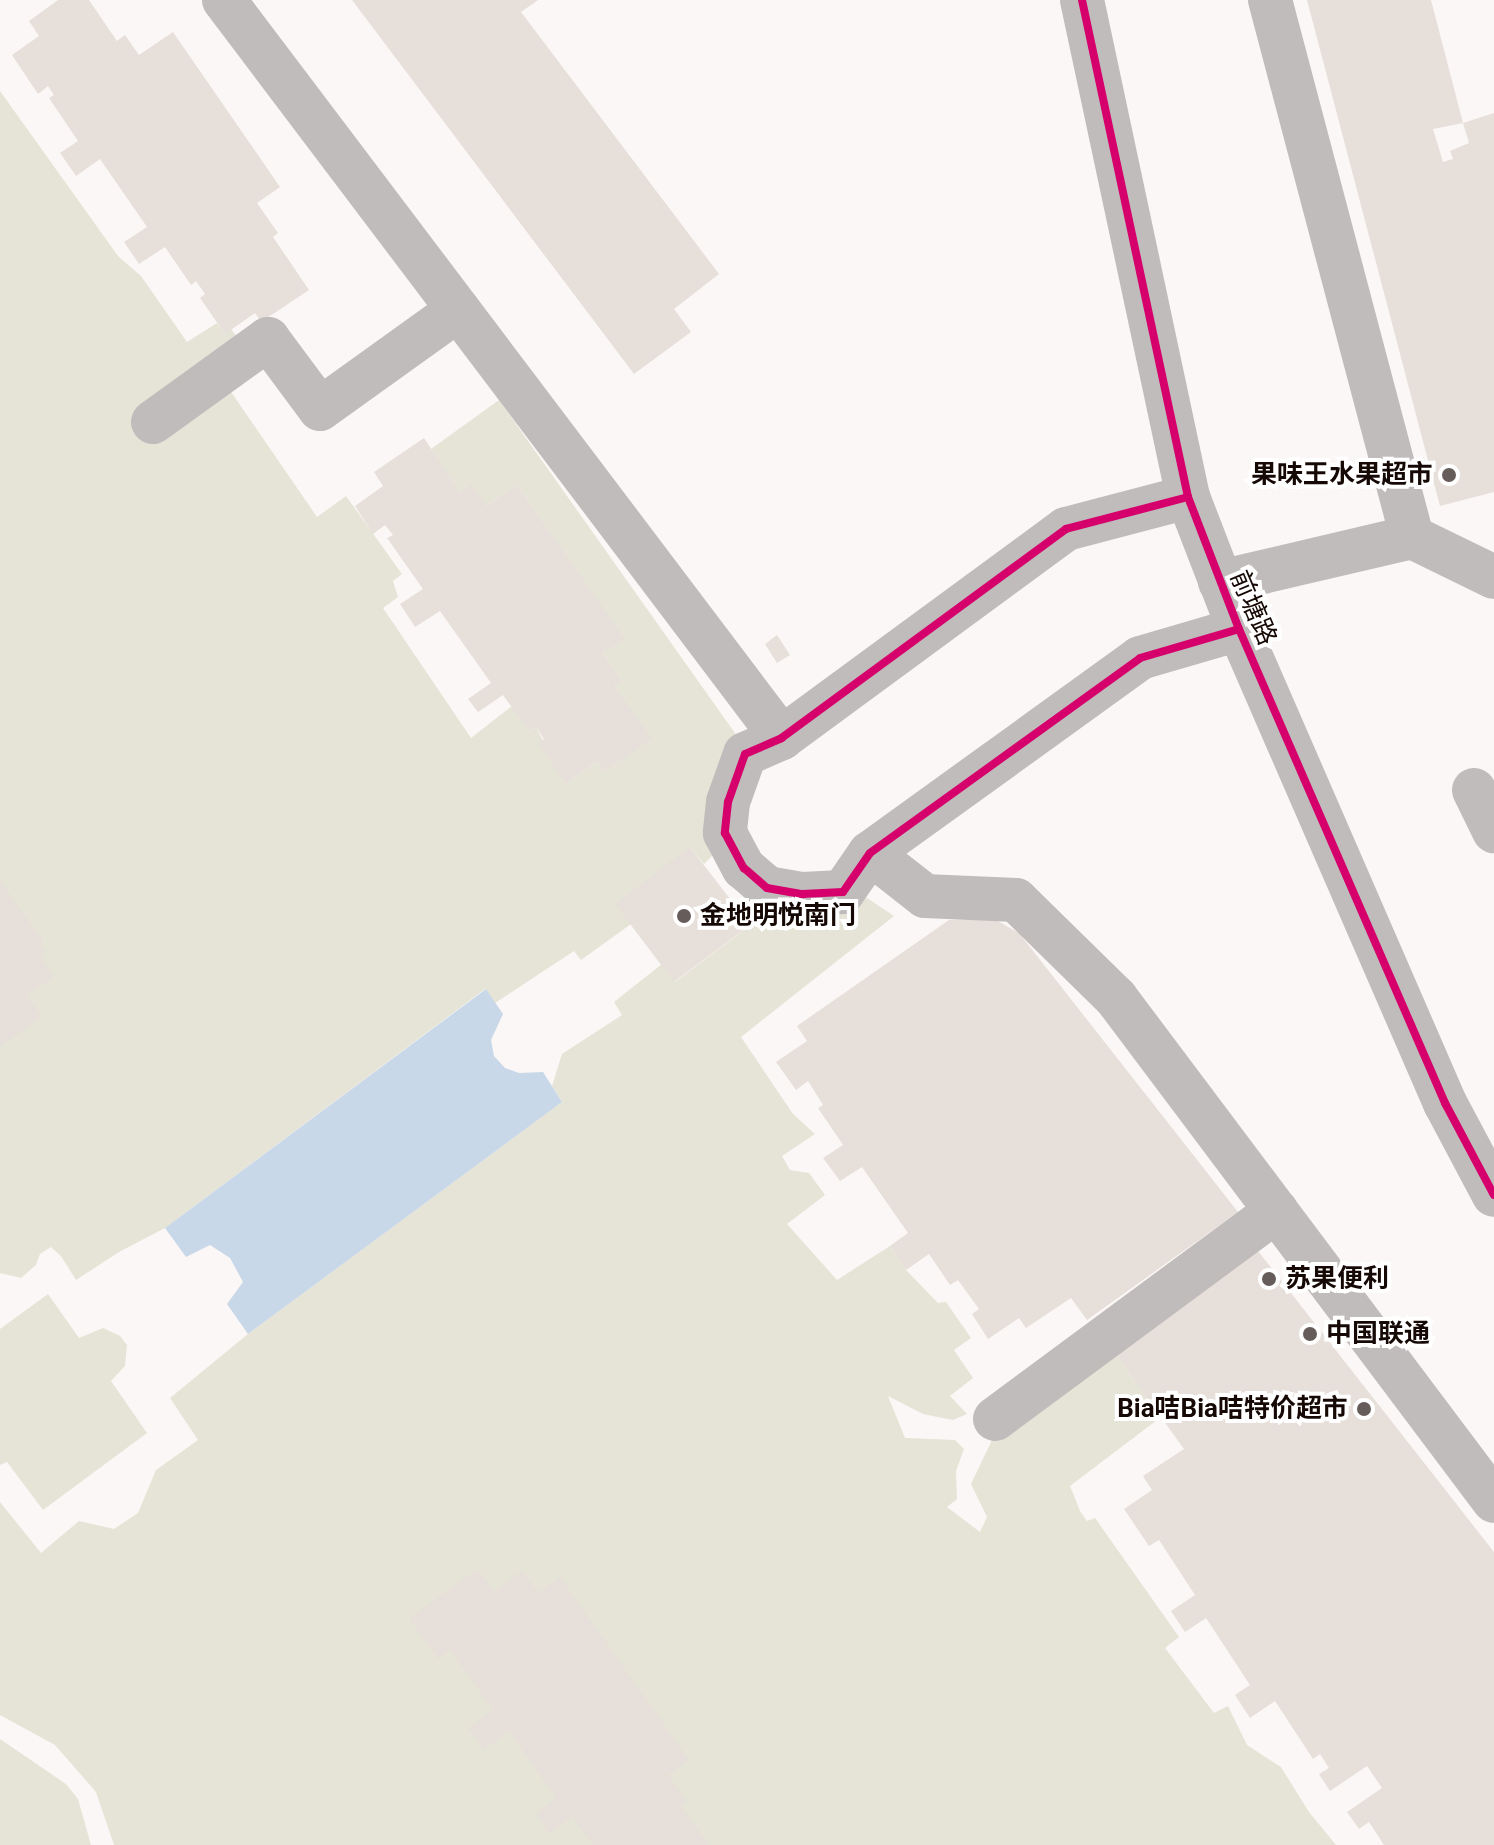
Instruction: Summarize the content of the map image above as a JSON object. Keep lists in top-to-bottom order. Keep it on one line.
{"streets":{"street":["前塘路"]},"places":["果味王水果超市","金地明悦南门","苏果便利","中国联通","Bia咭Bia咭特价超市"]}
